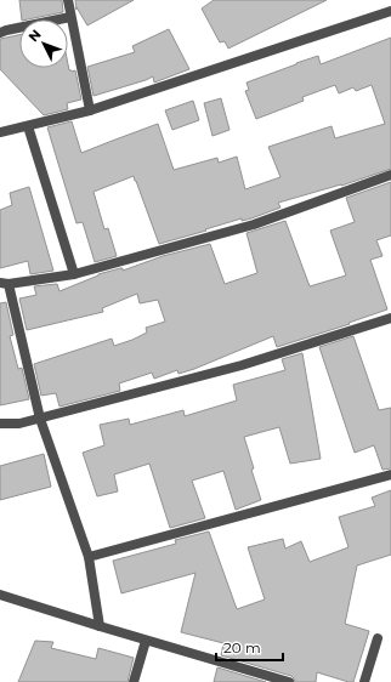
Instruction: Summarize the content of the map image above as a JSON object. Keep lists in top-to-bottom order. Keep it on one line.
{"scale_bar":"20 m","north":"top left"}
